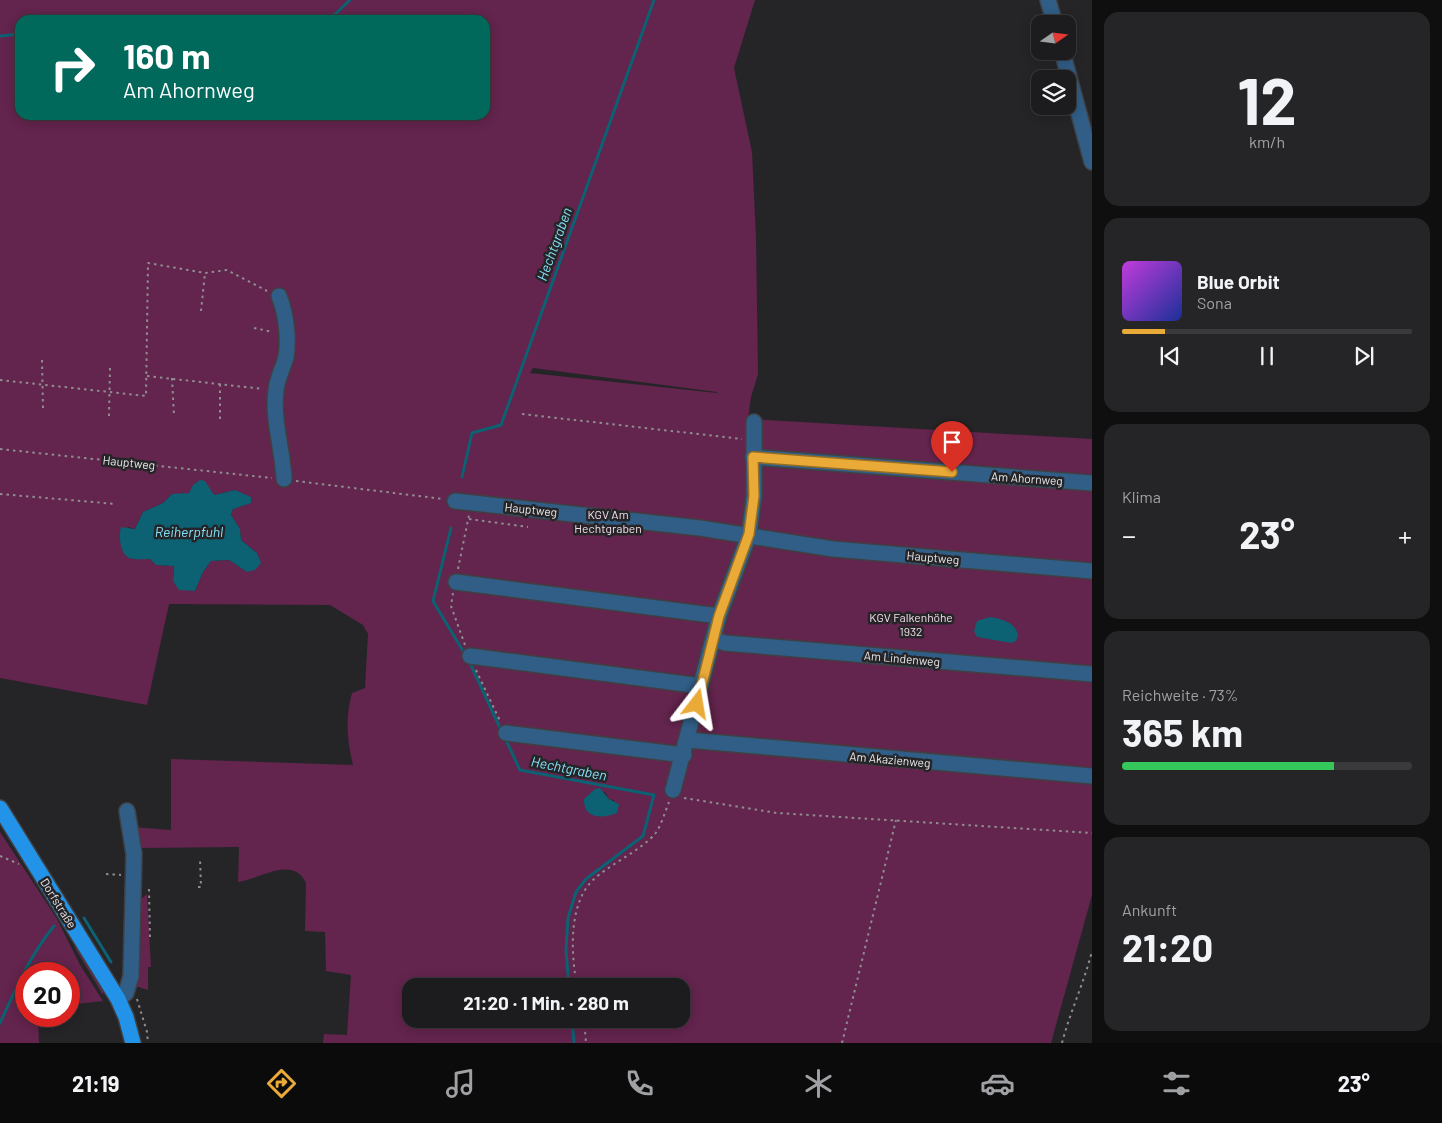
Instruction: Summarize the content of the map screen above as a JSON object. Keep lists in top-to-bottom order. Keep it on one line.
{"streets":{"main road":["Dorfstraße"],"lane":["Hauptweg","Am Ahornweg","Am Lindenweg","Am Akazienweg"]},"water":["Hechtgraben","Reiherpfuhl"],"parks":["KGV Am Hechtgraben","KGV Falkenhöhe 1932"],"north":"right","page":{"tile":[["12","km/h"],"Klima",["Reichweite · 73%","365 km"],["Ankunft","21:20"]],"turn":["160 m","Am Ahornweg"],"song":["Blue Orbit","Sona"],"heat":["−","23°","+"],"limit":"20","trip":"21:20 · 1 Min. · 280 m","tabs":["21:19","23°"]}}
